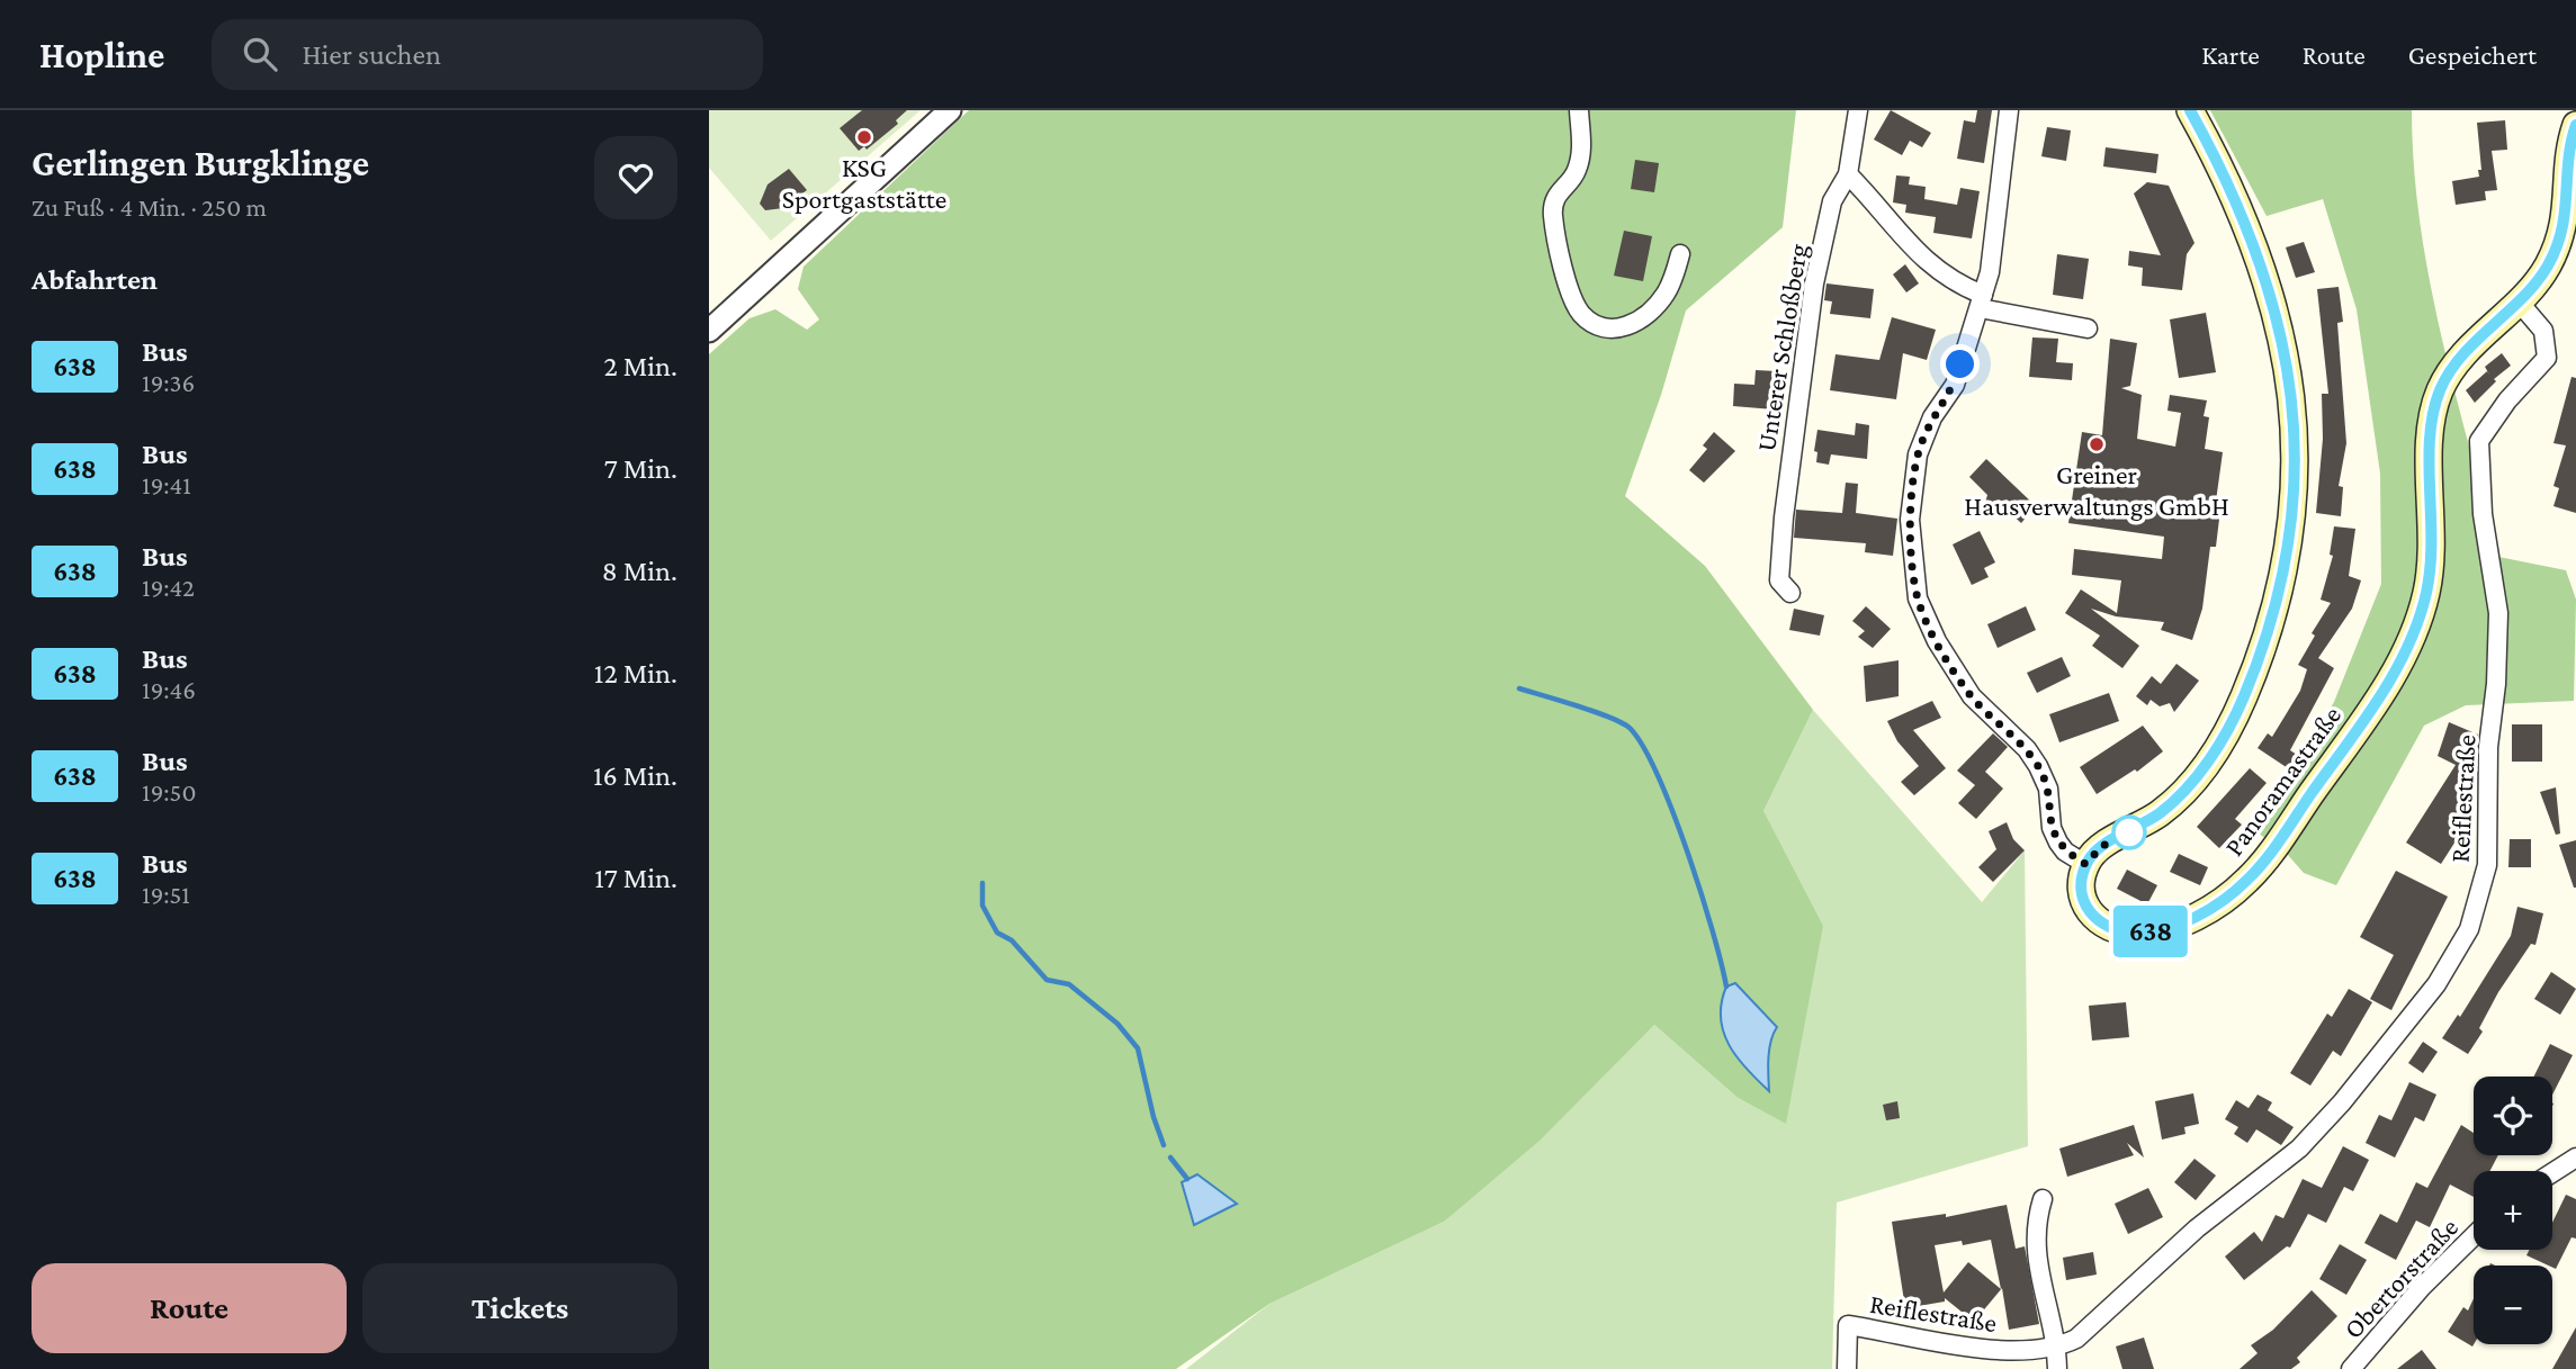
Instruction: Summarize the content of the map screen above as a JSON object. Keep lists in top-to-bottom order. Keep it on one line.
{"streets":{"main road":["Panoramastraße"],"street":["Unterer Schloßberg","Reiflestraße","Obertorstraße"]},"crossings":[["Panoramastraße","Reiflestraße"]],"places":["KSG Sportgaststätte","Greiner Hausverwaltungs GmbH"],"lines":["bus line 638"],"page":{"header":"Hopline","search":"Hier suchen","nav":["Karte","Route","Gespeichert"],"heading":[["Gerlingen Burgklinge","Zu Fuß · 4 Min. · 250 m"],"Abfahrten"],"on_map":"638","list":[{"mark":"638","name":"Bus","note":"19:36","value":"2 Min."},{"mark":"638","name":"Bus","note":"19:41","value":"7 Min."},{"mark":"638","name":"Bus","note":"19:42","value":"8 Min."},{"mark":"638","name":"Bus","note":"19:46","value":"12 Min."},{"mark":"638","name":"Bus","note":"19:50","value":"16 Min."},{"mark":"638","name":"Bus","note":"19:51","value":"17 Min."}],"map_buttons":["+","−"],"buttons":["Route","Tickets"]}}
